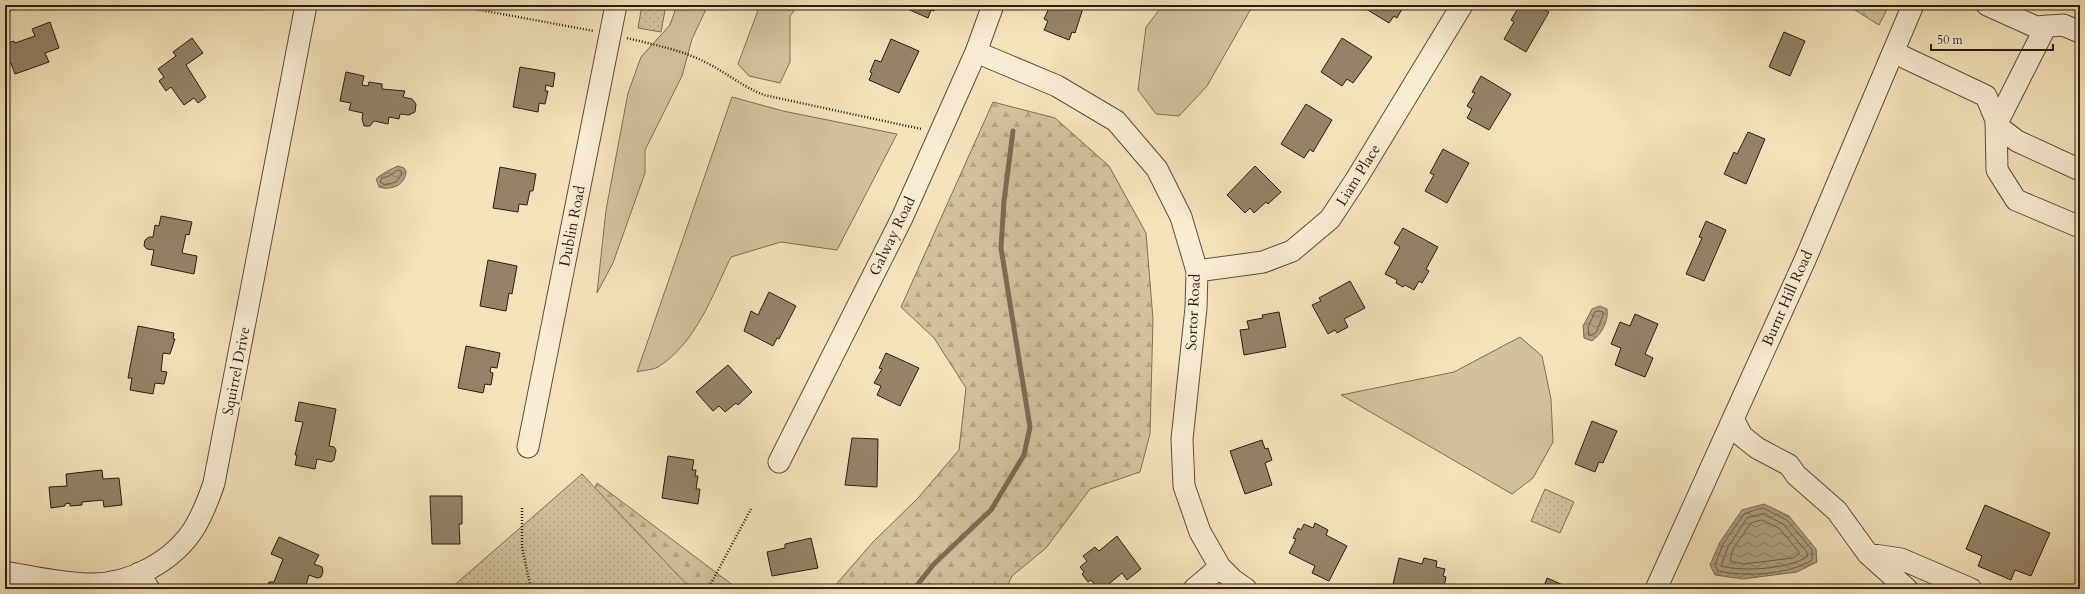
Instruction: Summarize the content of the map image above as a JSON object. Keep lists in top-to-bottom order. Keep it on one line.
{"streets":{"street":["Liam Place","Dublin Road","Galway Road","Burnt Hill Road","Sortor Road","Squirrel Drive"]},"crossings":[["Liam Place","Sortor Road"],["Galway Road","Sortor Road"]],"scale_bar":"50 m"}
